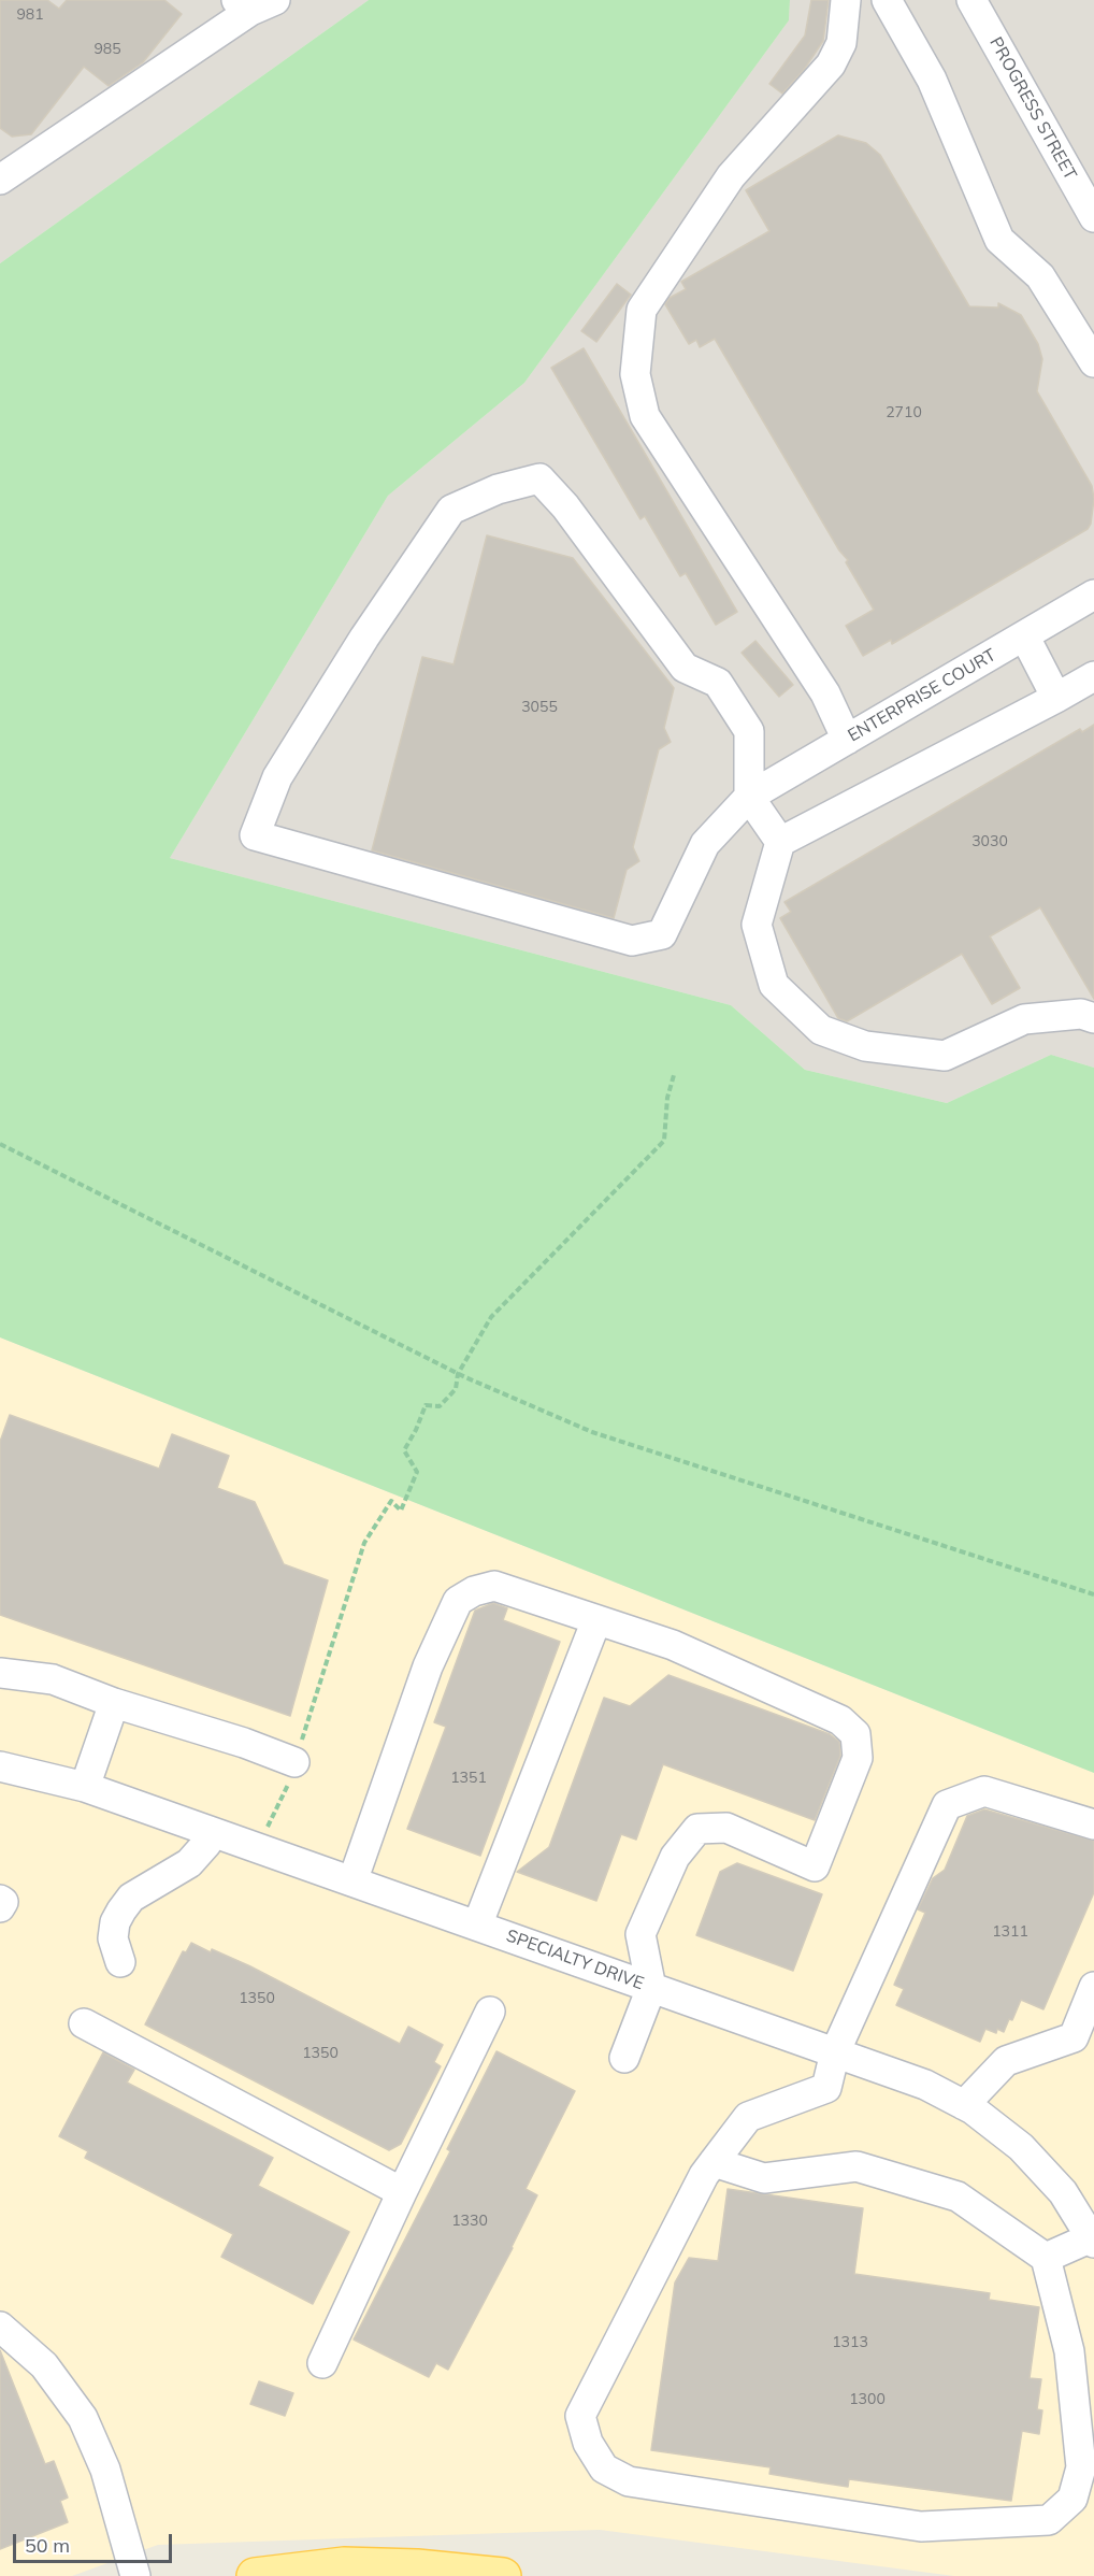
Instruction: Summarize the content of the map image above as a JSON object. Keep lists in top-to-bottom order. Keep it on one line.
{"streets":{"street":["PROGRESS STREET","ENTERPRISE COURT","SPECIALTY DRIVE"]},"house_numbers":["981","985","2710","3055","3030","1351","1311","1350","1350","1330","1313","1300"],"scale_bar":"50 m"}
